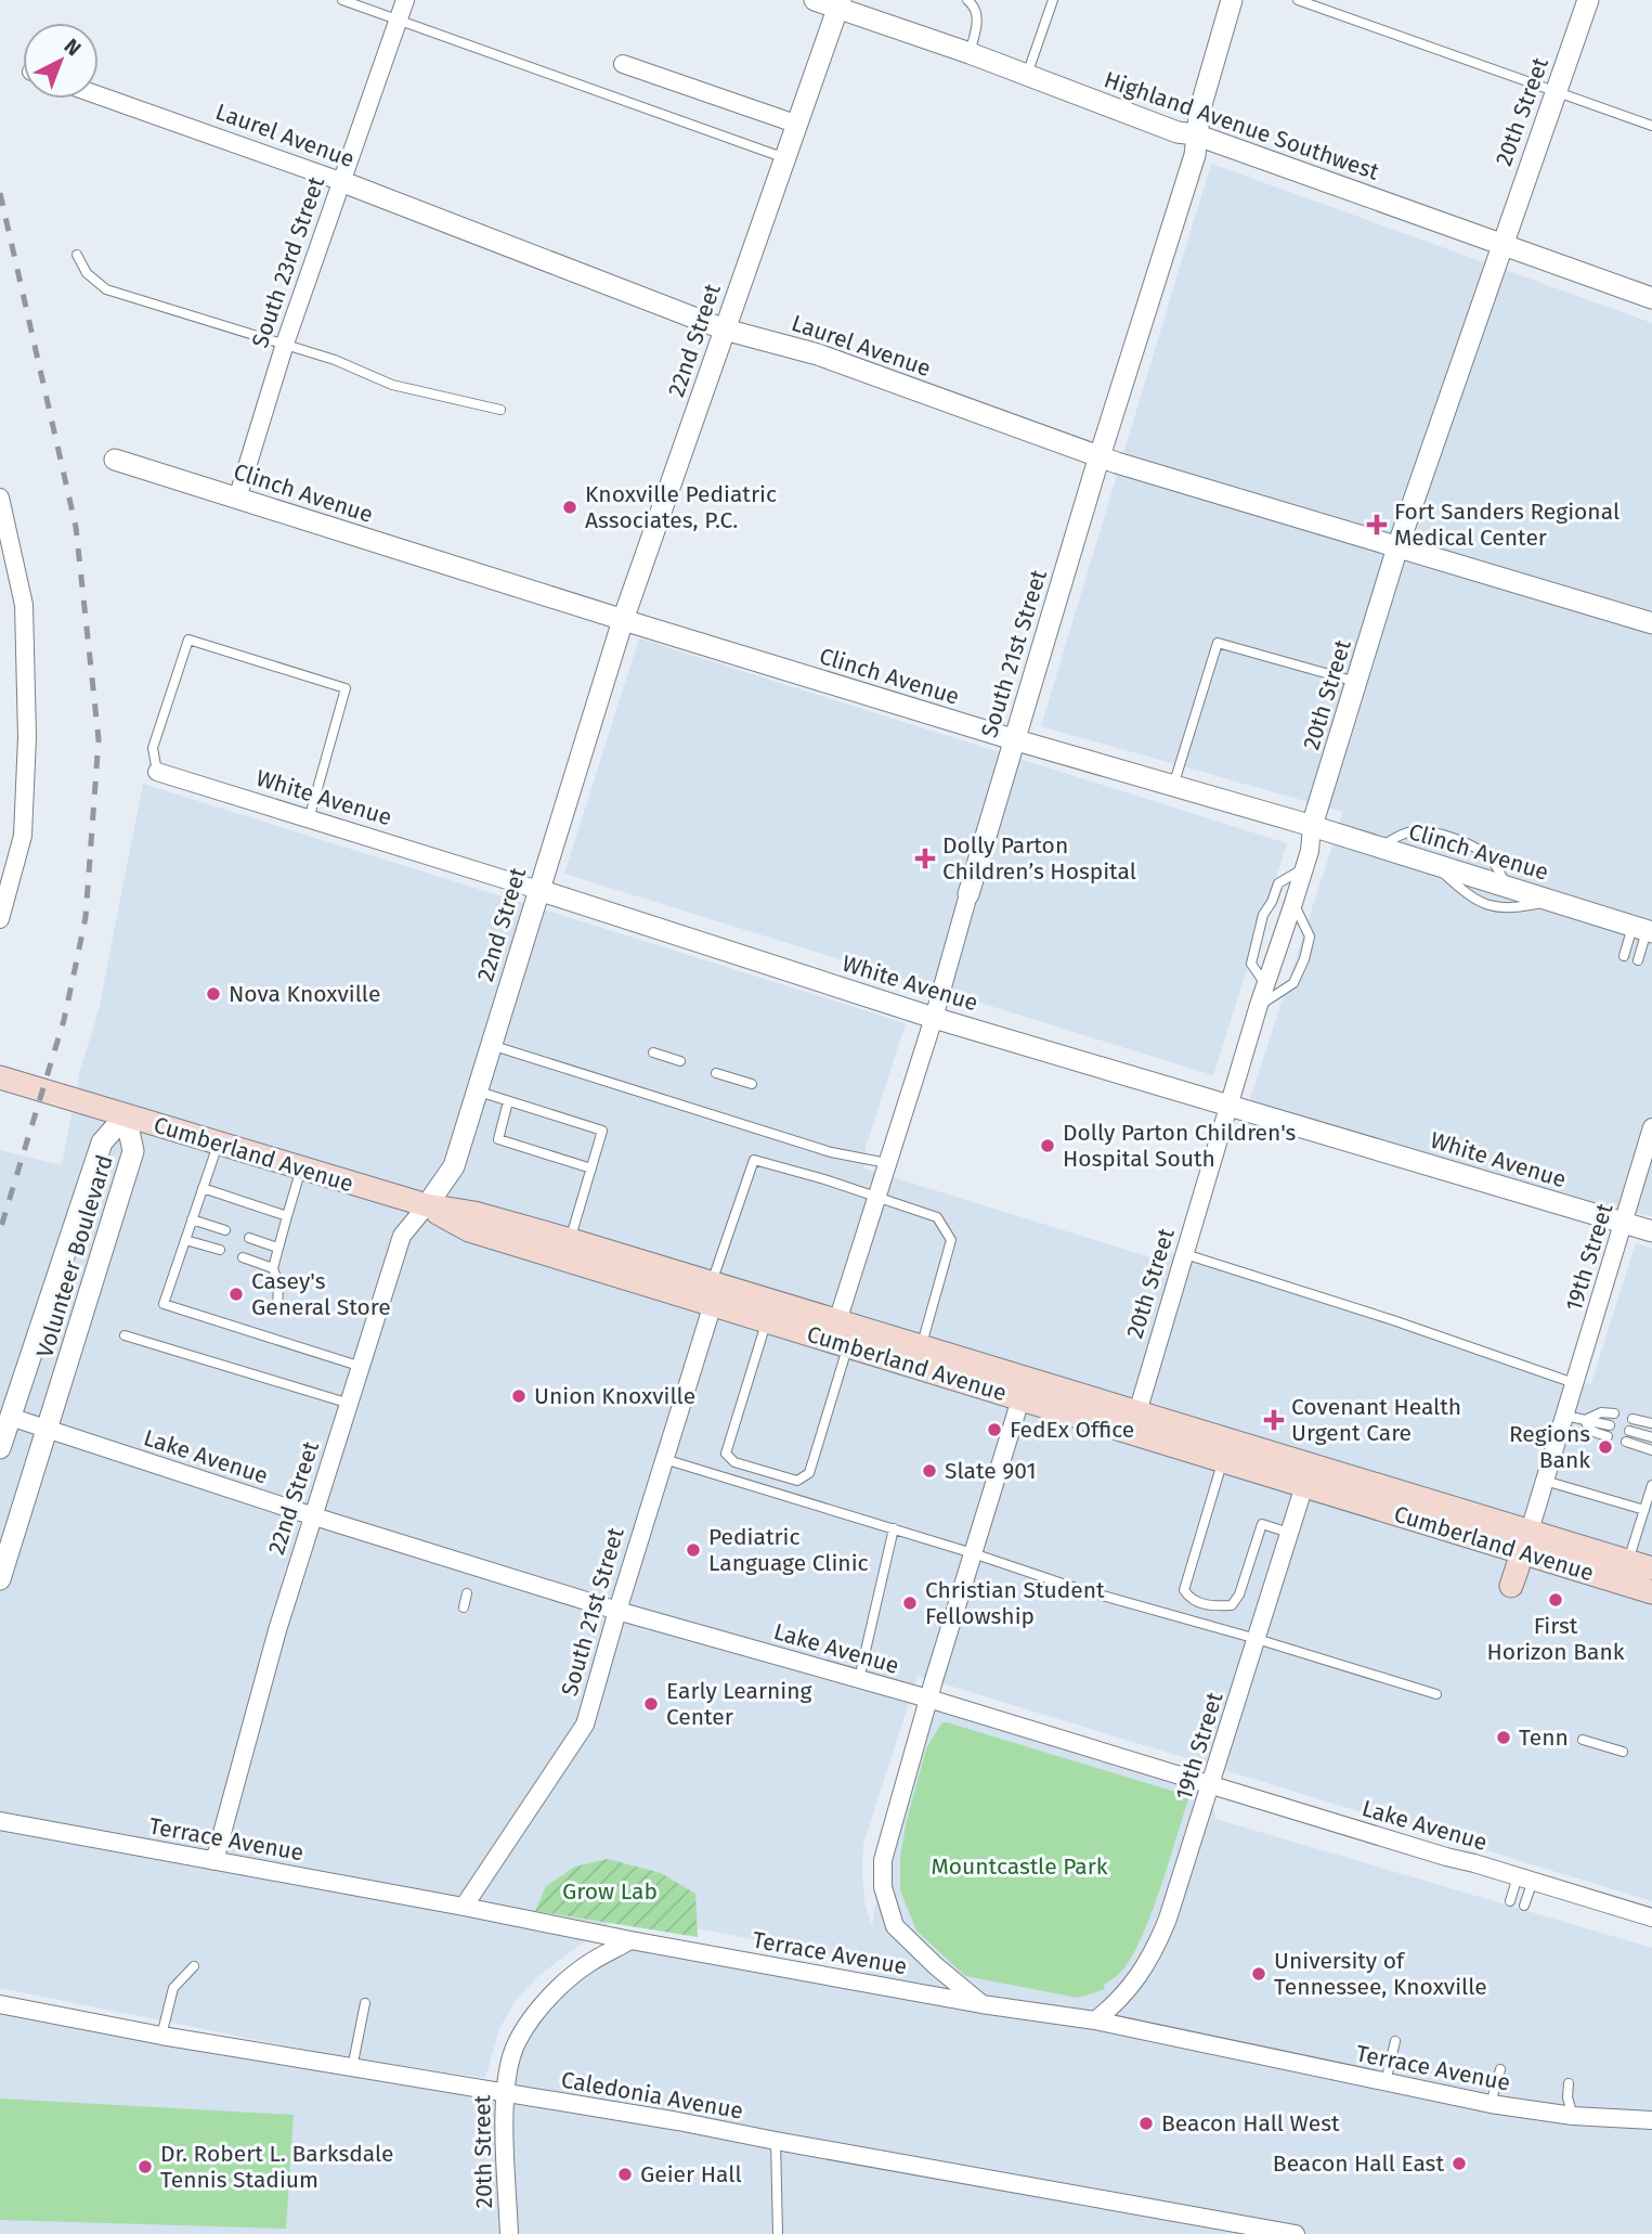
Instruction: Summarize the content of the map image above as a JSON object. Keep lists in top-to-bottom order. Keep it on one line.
{"streets":{"main road":["Cumberland Avenue"],"street":["20th Street","Highland Avenue Southwest","Laurel Avenue","South 23rd Street","22nd Street","Clinch Avenue","South 21st Street","White Avenue","Volunteer Boulevard","19th Street","Lake Avenue","Terrace Avenue","Caledonia Avenue"]},"crossings":[["20th Street","Highland Avenue Southwest"],["20th Street","Laurel Avenue"],["20th Street","Clinch Avenue"],["20th Street","White Avenue"],["20th Street","Cumberland Avenue"],["20th Street","Terrace Avenue"],["20th Street","Caledonia Avenue"],["Highland Avenue Southwest","22nd Street"],["Highland Avenue Southwest","South 21st Street"],["Laurel Avenue","South 23rd Street"],["Laurel Avenue","22nd Street"],["Laurel Avenue","South 21st Street"],["South 23rd Street","Clinch Avenue"],["22nd Street","Clinch Avenue"],["22nd Street","White Avenue"],["22nd Street","Cumberland Avenue"],["22nd Street","Lake Avenue"],["22nd Street","Terrace Avenue"],["Clinch Avenue","South 21st Street"],["South 21st Street","White Avenue"],["South 21st Street","Cumberland Avenue"],["South 21st Street","Lake Avenue"],["South 21st Street","Terrace Avenue"],["White Avenue","19th Street"],["Cumberland Avenue","Volunteer Boulevard"],["Cumberland Avenue","19th Street"],["Volunteer Boulevard","Lake Avenue"],["19th Street","Lake Avenue"],["19th Street","Terrace Avenue"]],"parks":["Mountcastle Park","Grow Lab"],"places":{"other":["Knoxville Pediatric Associates, P.C.","Nova Knoxville","Dolly Parton Children's Hospital South","Casey's General Store","Union Knoxville","FedEx Office","Regions Bank","Slate 901","Pediatric Language Clinic","First Horizon Bank","Christian Student Fellowship","Early Learning Center","Tenn","University of Tennessee, Knoxville","Beacon Hall West","Beacon Hall East","Dr. Robert L. Barksdale Tennis Stadium","Geier Hall"],"health":["Fort Sanders Regional Medical Center","Dolly Parton Children’s Hospital","Covenant Health Urgent Care"]},"north":"top right"}
